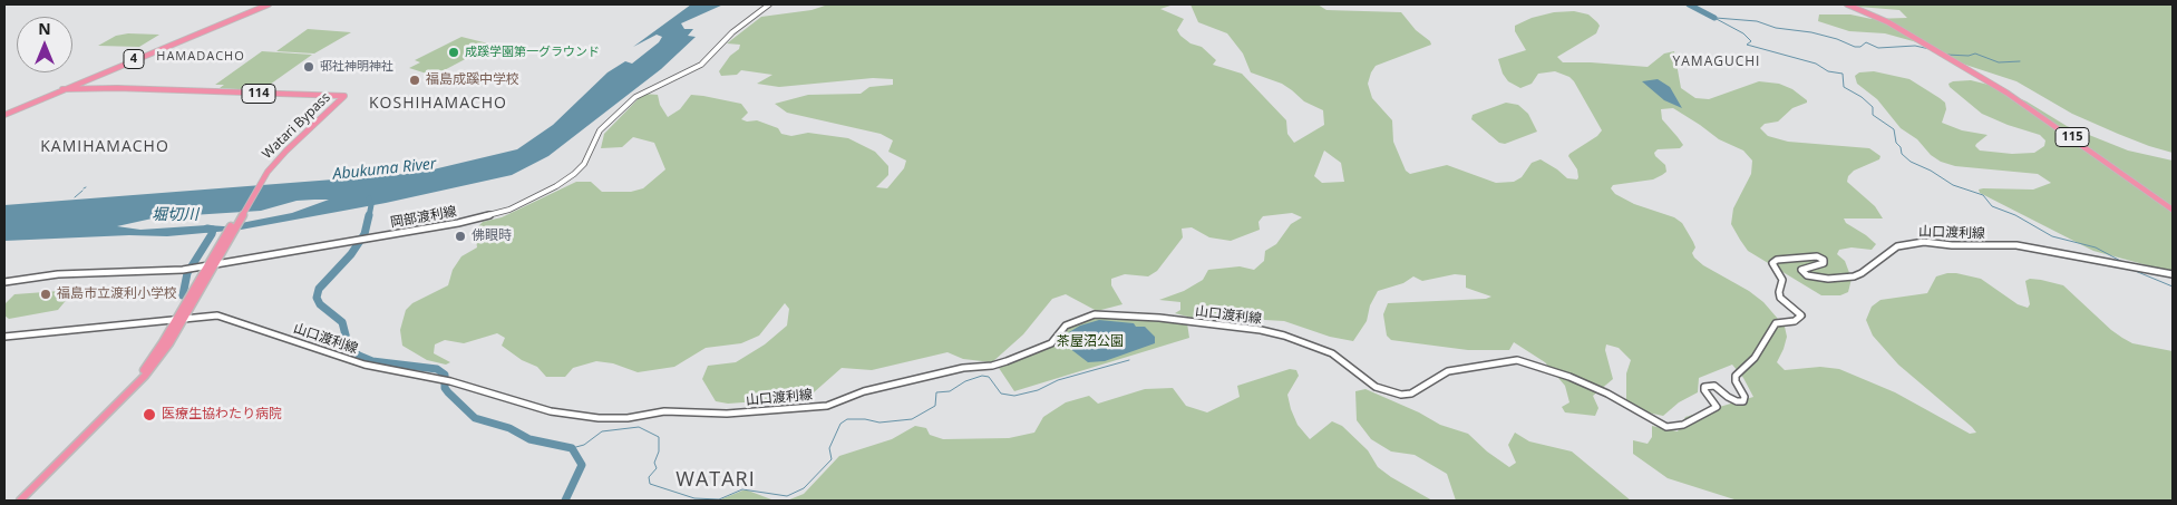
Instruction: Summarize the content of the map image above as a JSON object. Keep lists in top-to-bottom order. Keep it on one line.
{"streets":{"highway":["4","114","Watari Bypass","115"],"main road":["岡部渡利線","山口渡利線"]},"crossings":[["4","Watari Bypass"],["Watari Bypass","岡部渡利線"],["Watari Bypass","山口渡利線"]],"districts":["HAMADACHO","YAMAGUCHI","KOSHIHAMACHO","KAMIHAMACHO","WATARI"],"water":["Abukuma River","堀切川"],"parks":["茶屋沼公園"],"places":["成蹊学園第一グラウンド","邨社神明神社","福島成蹊中学校","佛眼時","福島市立渡利小学校","医療生協わたり病院"],"north":"top"}
